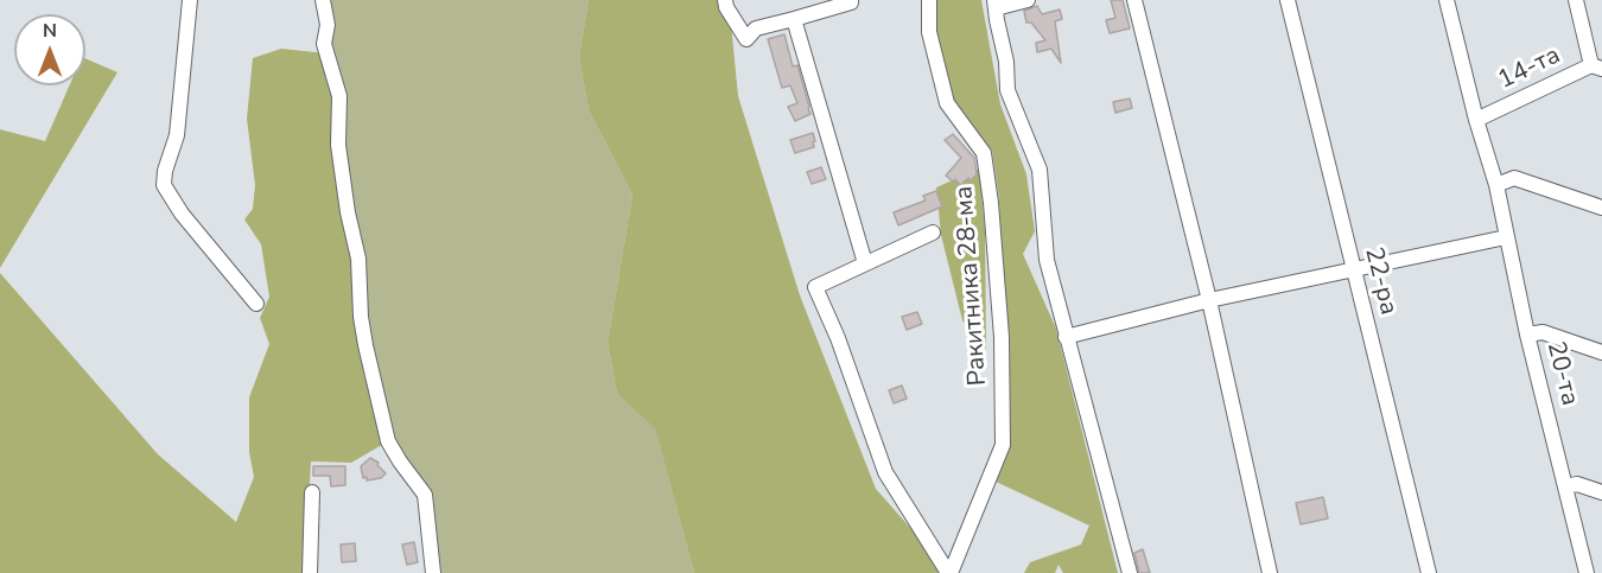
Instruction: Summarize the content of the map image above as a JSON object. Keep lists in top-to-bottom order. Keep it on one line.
{"streets":{"street":["14-та","22-ра","Ракитника 28-ма","20-та"]},"crossings":[["14-та","20-та"]],"north":"top"}
